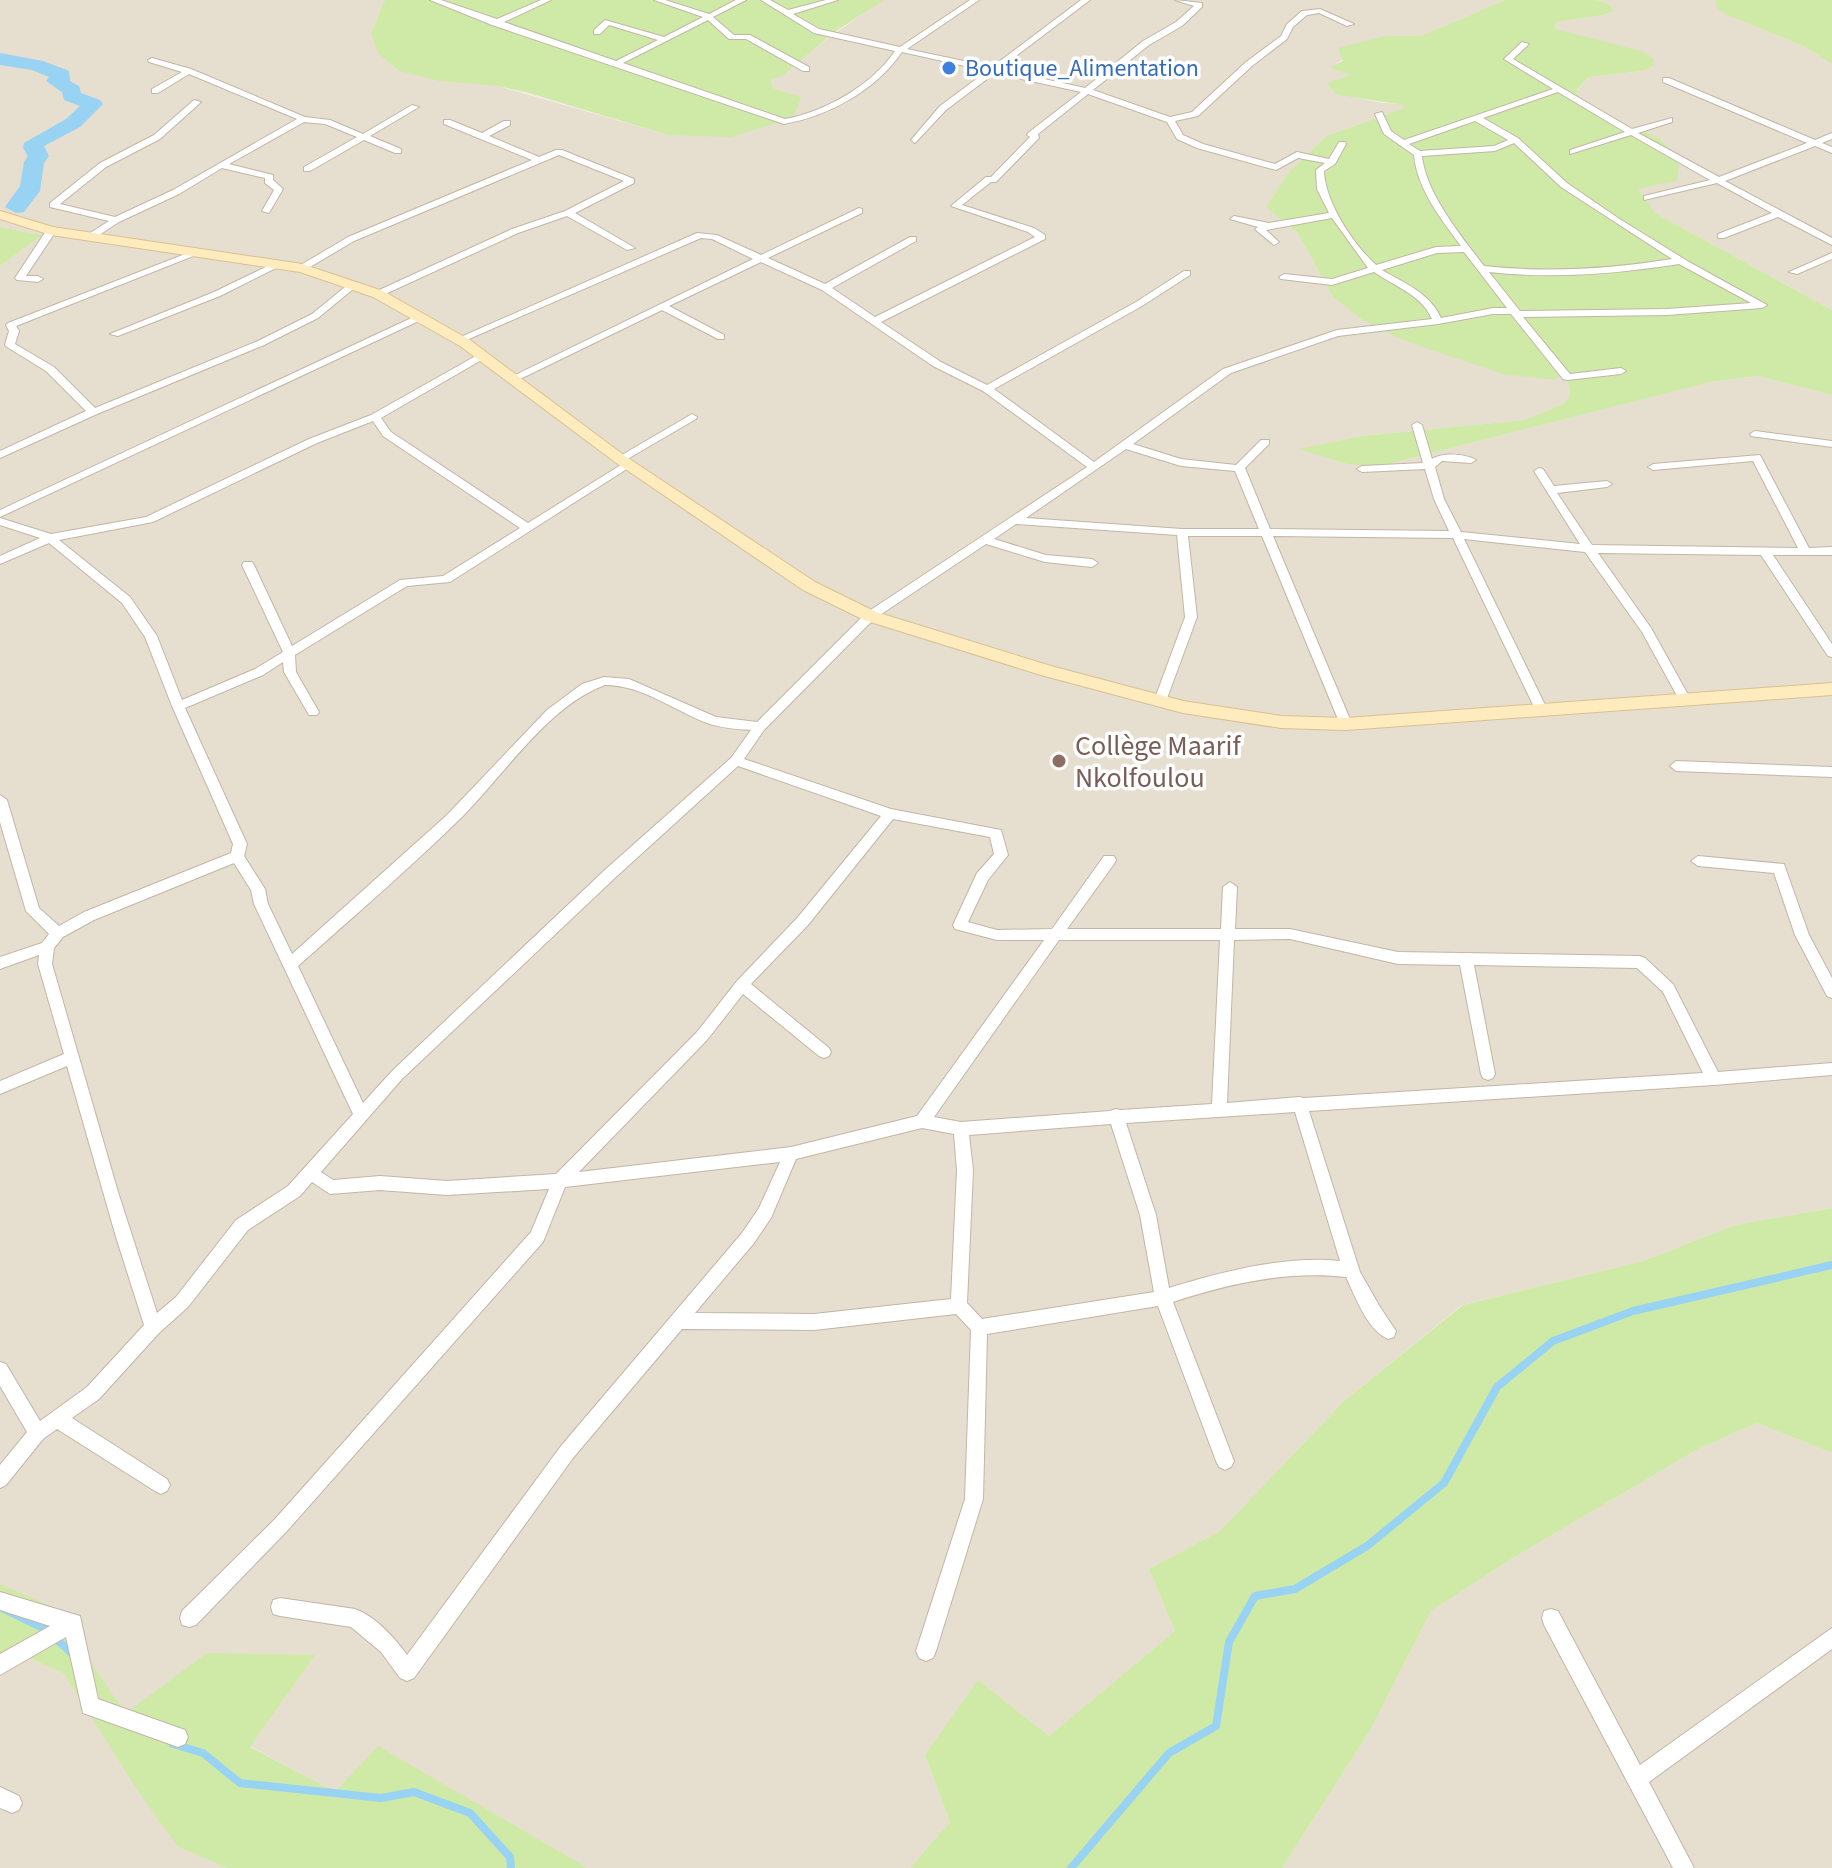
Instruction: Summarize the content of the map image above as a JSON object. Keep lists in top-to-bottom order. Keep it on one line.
{"places":["Boutique_Alimentation","Collège Maarif Nkolfoulou"]}
